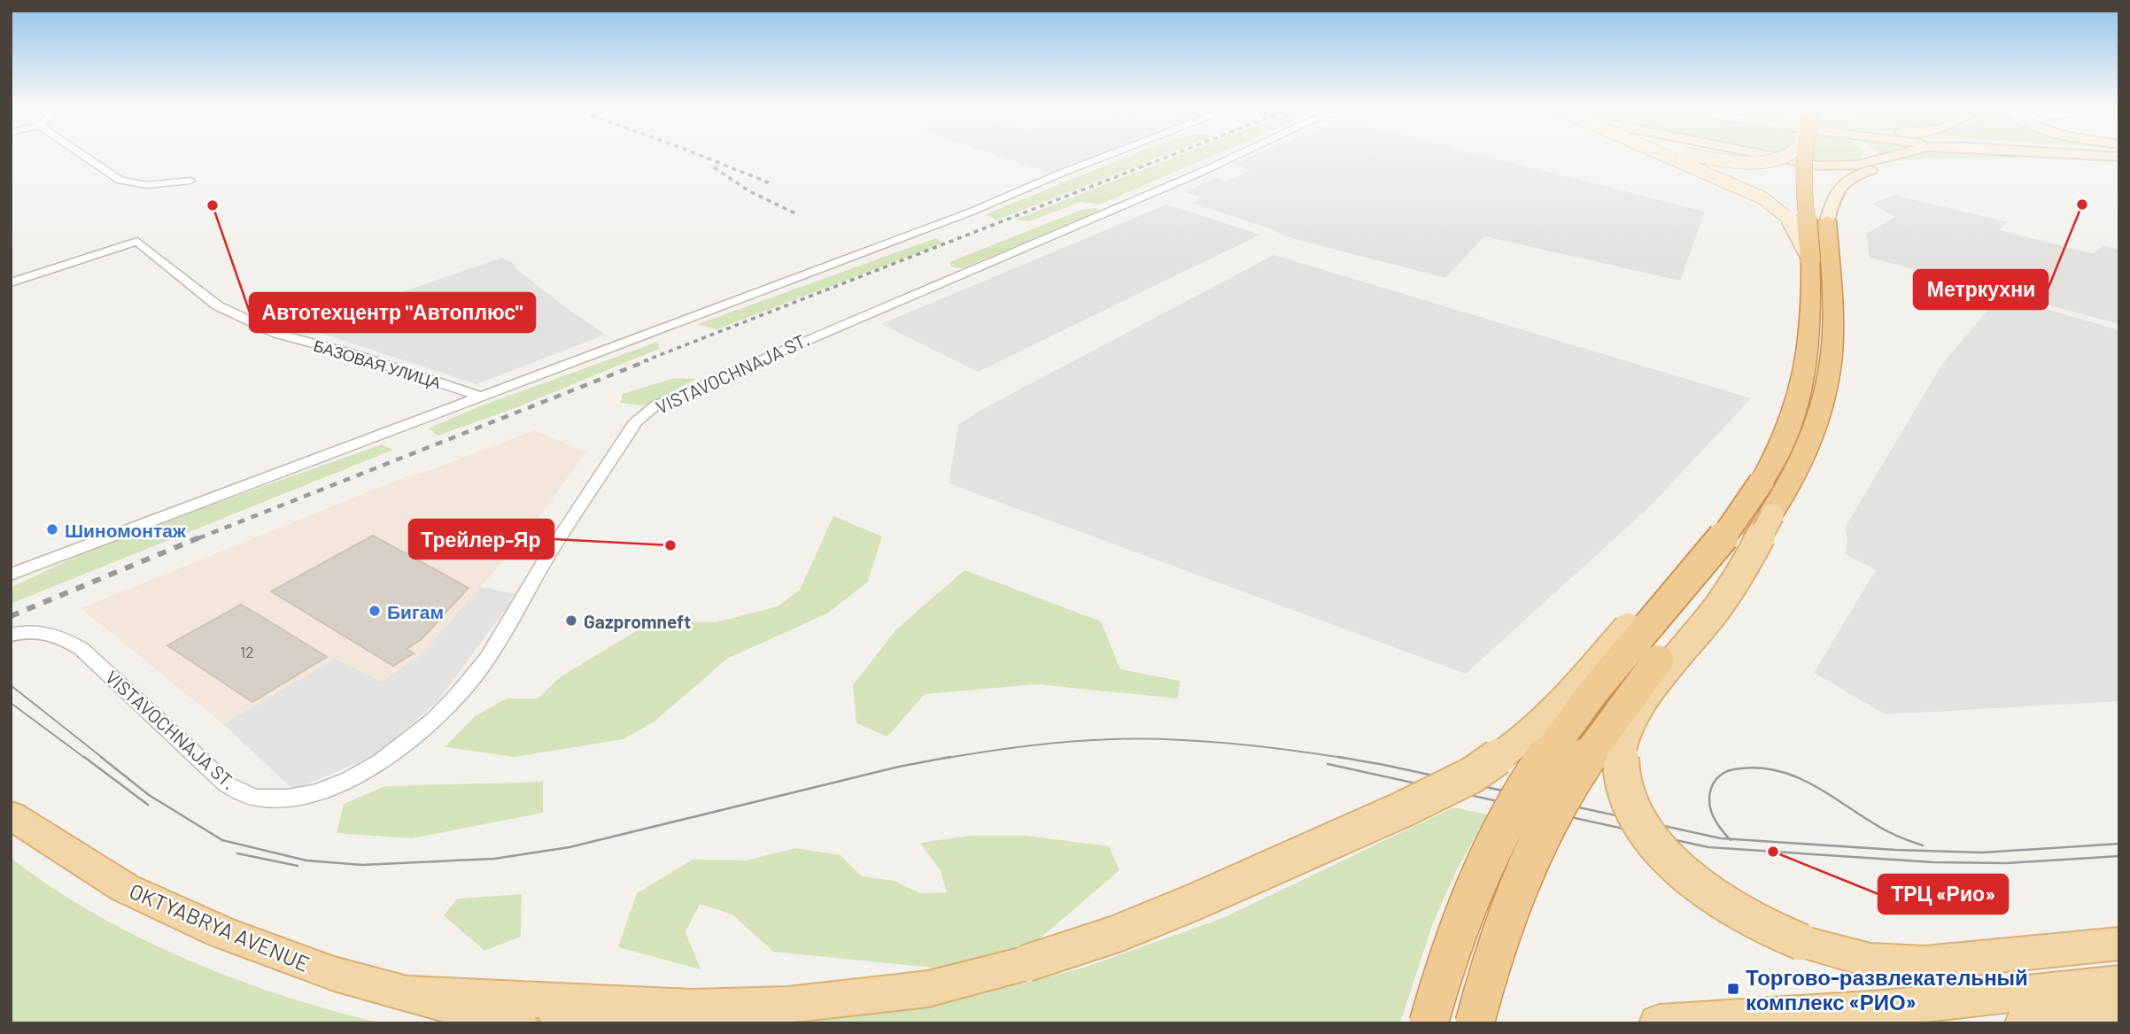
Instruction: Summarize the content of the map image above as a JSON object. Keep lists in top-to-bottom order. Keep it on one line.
{"streets":{"main road":["OKTYABRYA AVENUE"],"street":["БАЗОВАЯ УЛИЦА","VISTAVOCHNAJA ST."]},"places":{"other":["Метркухни","Автотехцентр \"Автоплюс\"","Шиномонтаж","Трейлер-Яр","Бигам","Gazpromneft","ТРЦ «Рио»"],"transit":["Торгово-развлекательный комплекс «РИО»"]},"house_numbers":["12"]}
